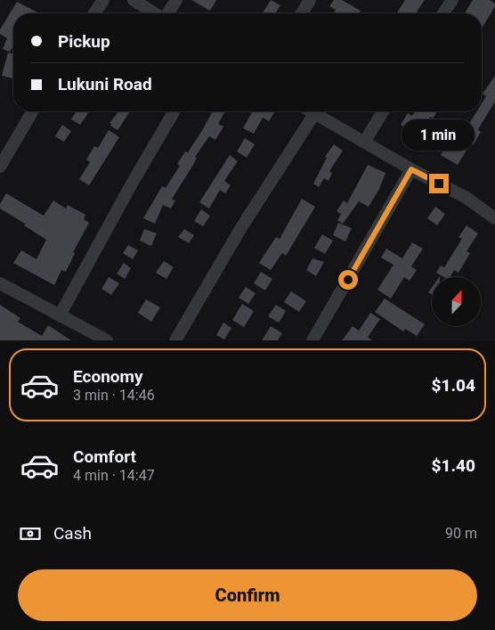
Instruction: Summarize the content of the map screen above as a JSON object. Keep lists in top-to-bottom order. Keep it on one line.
{"north":"top","page":{"banner":["Pickup","Lukuni Road"],"bubble":"1 min","list":[{"name":"Economy","note":"3 min · 14:46","value":"$1.04"},{"name":"Comfort","note":"4 min · 14:47","value":"$1.40"}],"pay":["Cash","90 m"],"buttons":"Confirm"}}
